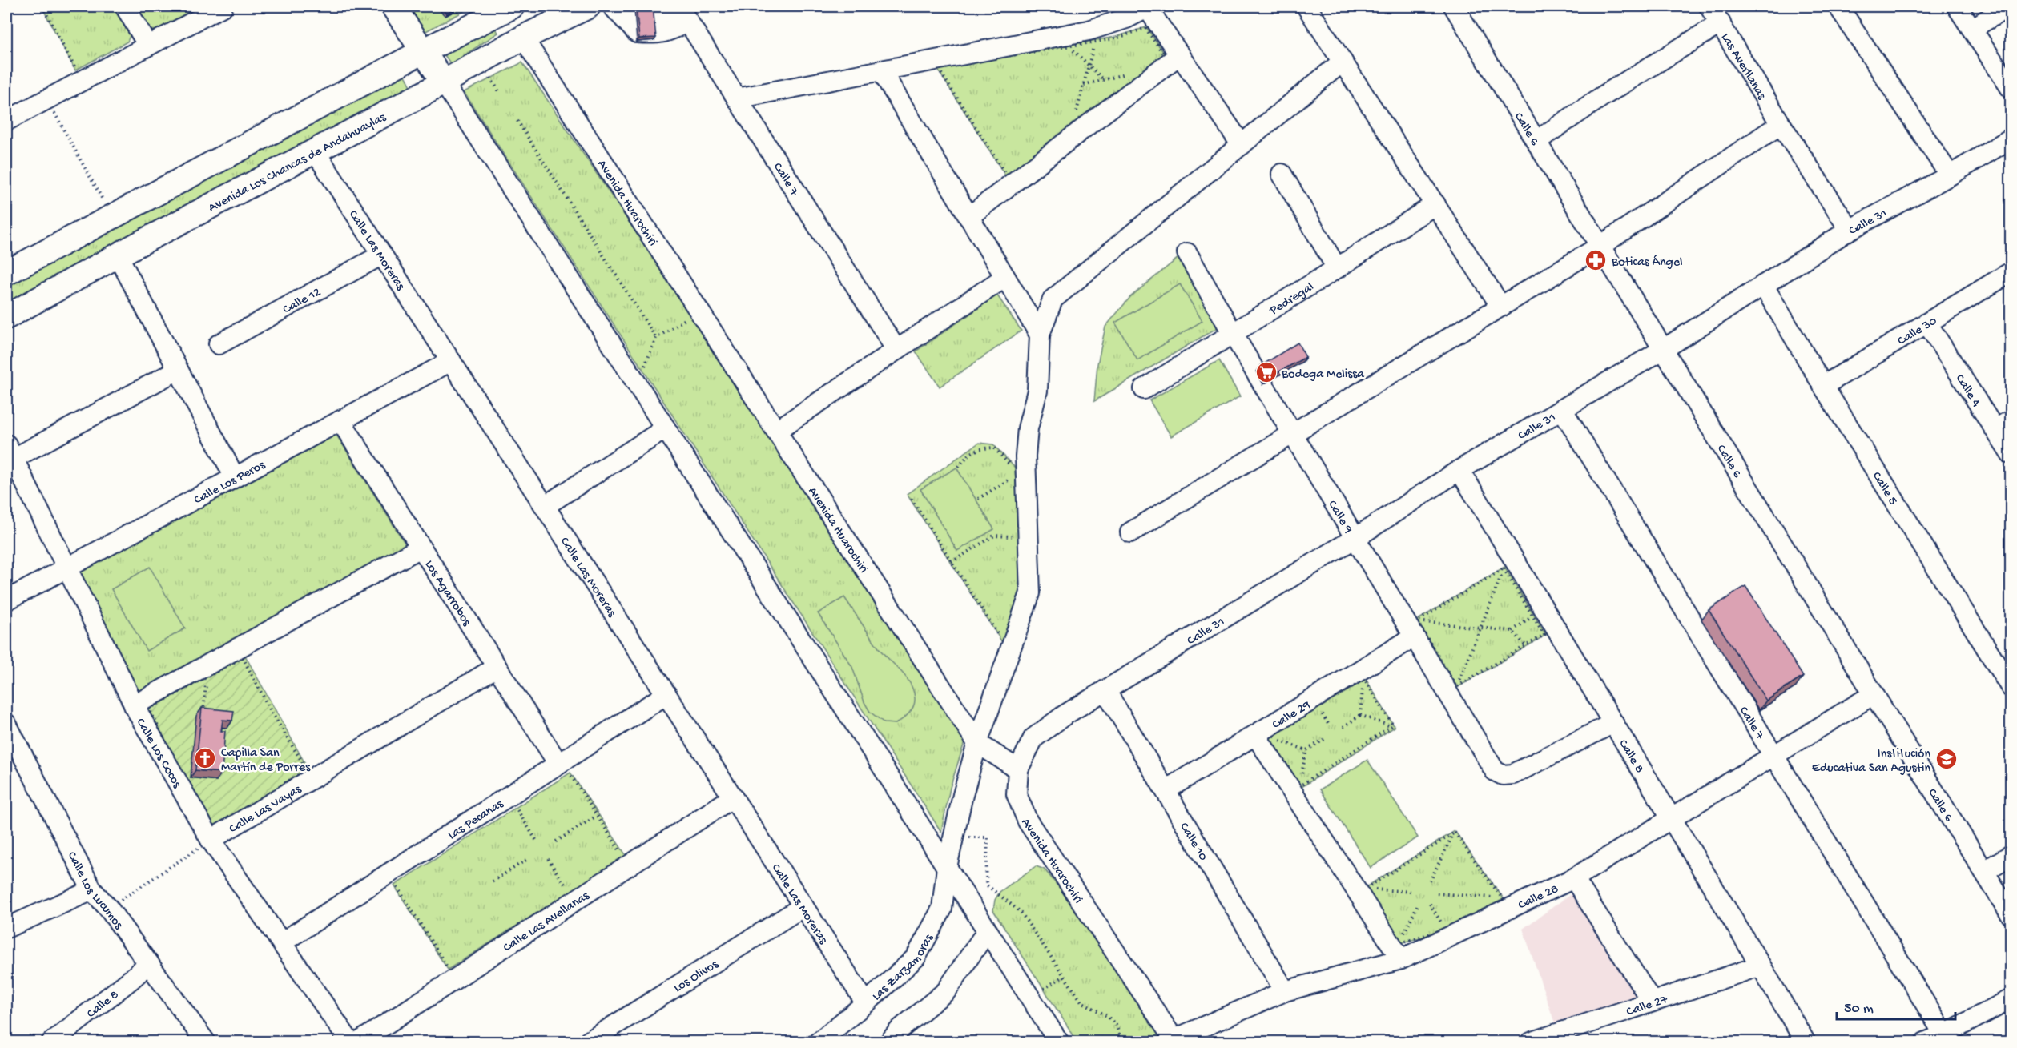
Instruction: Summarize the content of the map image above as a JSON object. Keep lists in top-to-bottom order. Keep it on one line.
{"streets":{"main road":["Avenida Los Chancas de Andahuaylas","Avenida Huarochiri"],"street":["Las Averllanas","Calle 6","Calle 7","Calle 31","Calle Las Moreras","Pedregal","Calle 12","Calle 30","Calle 4","Calle Los Peros","Calle 5","Calle 9","Los Agarrobos","Calle 29","Calle Los Cocos","Calle 8","Calle Las Vayas","Las Pecanas","Calle 10","Calle Los Lucumos","Calle 28","Calle Las Avellanas","Las Zarzamoras","Los Olivos","Calle 27"]},"crossings":[["Calle 6","Calle 31"],["Calle 6","Calle 28"],["Avenida Los Chancas de Andahuaylas","Avenida Huarochiri"],["Avenida Los Chancas de Andahuaylas","Calle Las Moreras"],["Calle 7","Calle 31"],["Calle 7","Calle 28"],["Avenida Huarochiri","Calle 31"],["Avenida Huarochiri","Calle 28"],["Avenida Huarochiri","Las Zarzamoras"],["Calle 31","Calle 5"],["Calle 31","Calle 9"],["Calle 31","Calle 8"],["Calle 31","Calle 10"],["Calle Las Moreras","Calle 12"],["Calle Las Moreras","Calle Los Peros"],["Calle Las Moreras","Las Pecanas"],["Calle Las Moreras","Calle Las Avellanas"],["Calle Las Moreras","Las Zarzamoras"],["Calle Las Moreras","Los Olivos"],["Pedregal","Calle 9"],["Calle 30","Calle 4"],["Calle 30","Calle 5"],["Calle Los Peros","Los Agarrobos"],["Calle Los Peros","Calle Los Cocos"],["Calle 9","Calle 29"],["Calle 9","Calle 8"],["Los Agarrobos","Calle Las Vayas"],["Los Agarrobos","Las Pecanas"],["Calle 29","Calle 10"],["Calle Los Cocos","Calle Las Vayas"],["Calle Los Cocos","Las Pecanas"],["Calle 8","Calle Los Lucumos"],["Calle 8","Calle 28"],["Calle 8","Calle 27"],["Calle 10","Calle 28"]],"places":{"pharmacy":["Boticas Ángel"],"supermarket":["Bodega Melissa"],"church":["Capilla San Martín de Porres"],"school or university":["Institución Educativa San Agustin"]},"scale_bar":"50 m"}
